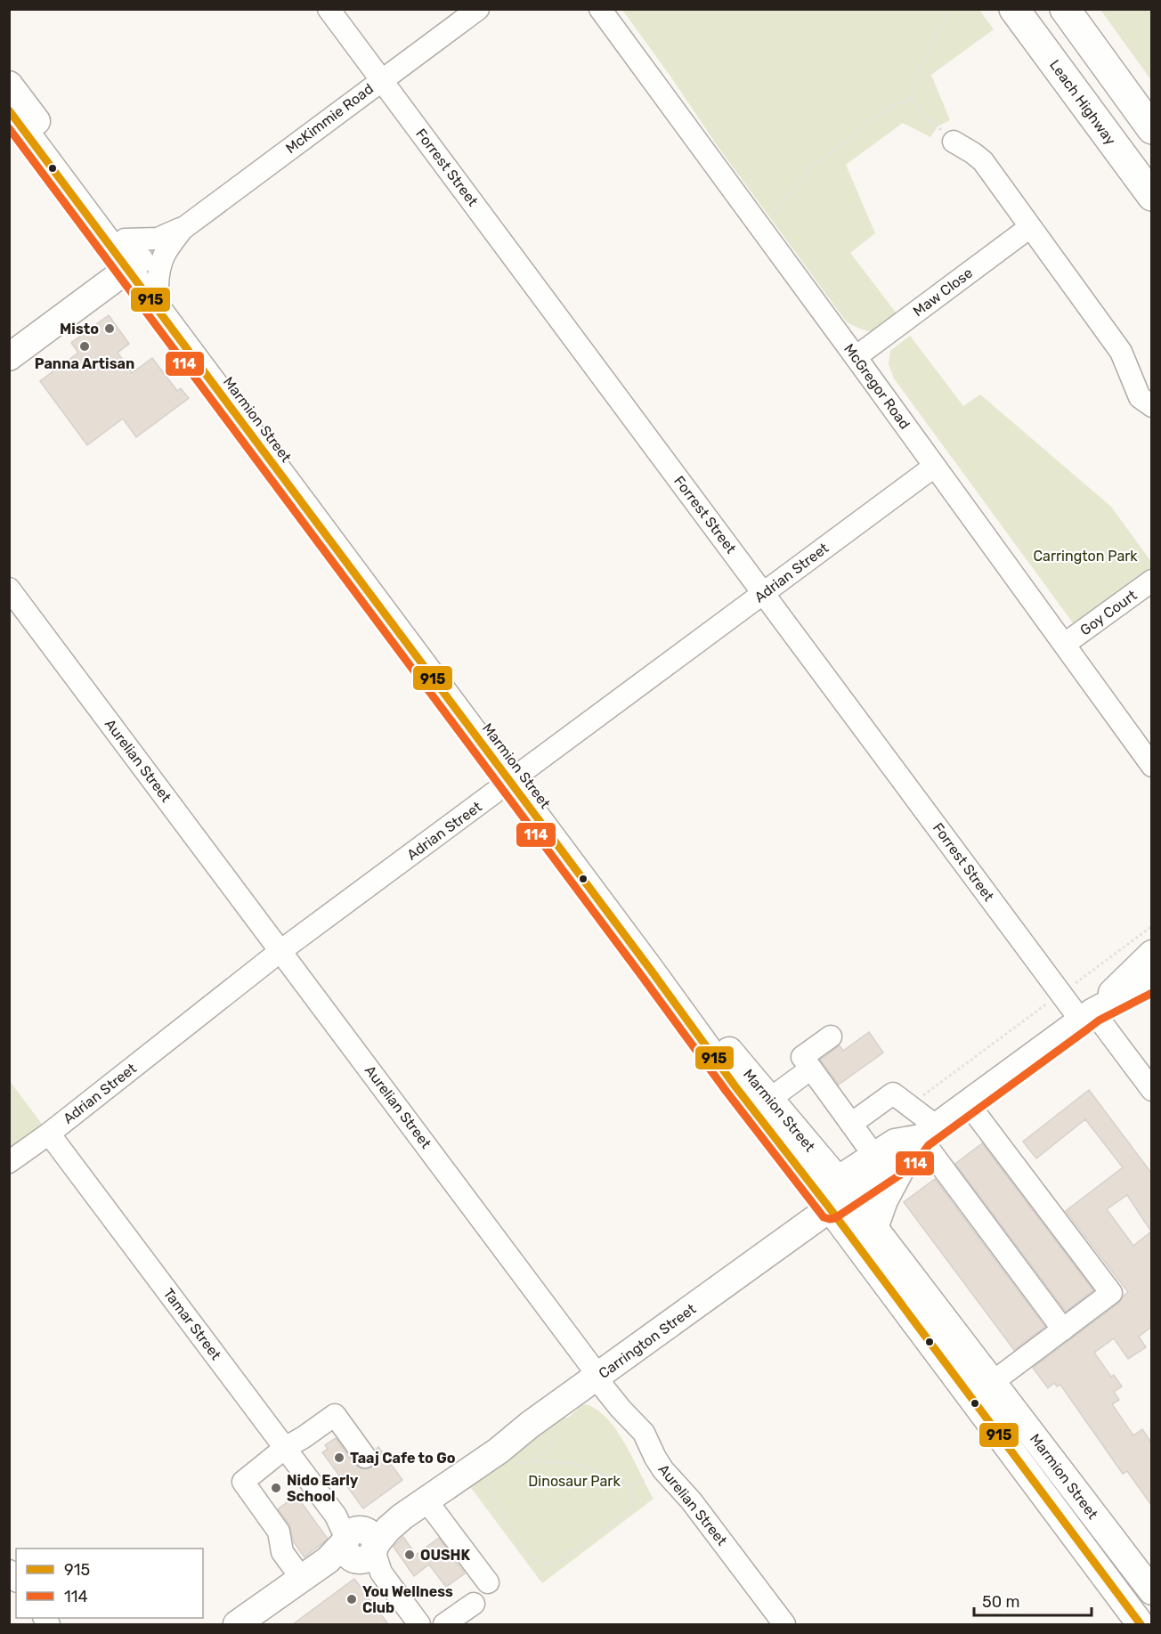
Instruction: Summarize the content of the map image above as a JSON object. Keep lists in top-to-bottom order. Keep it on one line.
{"streets":{"highway":["Leach Highway"],"main road":["Marmion Street","Carrington Street"],"street":["McKimmie Road","Forrest Street","Maw Close","McGregor Road","Adrian Street","Goy Court","Aurelian Street","Tamar Street"]},"crossings":[["McKimmie Road","Forrest Street"],["McKimmie Road","Marmion Street"],["Forrest Street","Adrian Street"],["Forrest Street","Carrington Street"],["Maw Close","McGregor Road"],["McGregor Road","Adrian Street"],["McGregor Road","Goy Court"],["Marmion Street","Adrian Street"],["Marmion Street","Carrington Street"],["Adrian Street","Aurelian Street"],["Adrian Street","Tamar Street"],["Aurelian Street","Carrington Street"],["Tamar Street","Carrington Street"]],"parks":["Carrington Park","Dinosaur Park"],"places":["Misto","Panna Artisan","Taaj Cafe to Go","Nido Early School","OUSHK","You Wellness Club"],"lines":["transit line 915","transit line 114"],"legend":["915","114"],"scale_bar":"50 m"}
